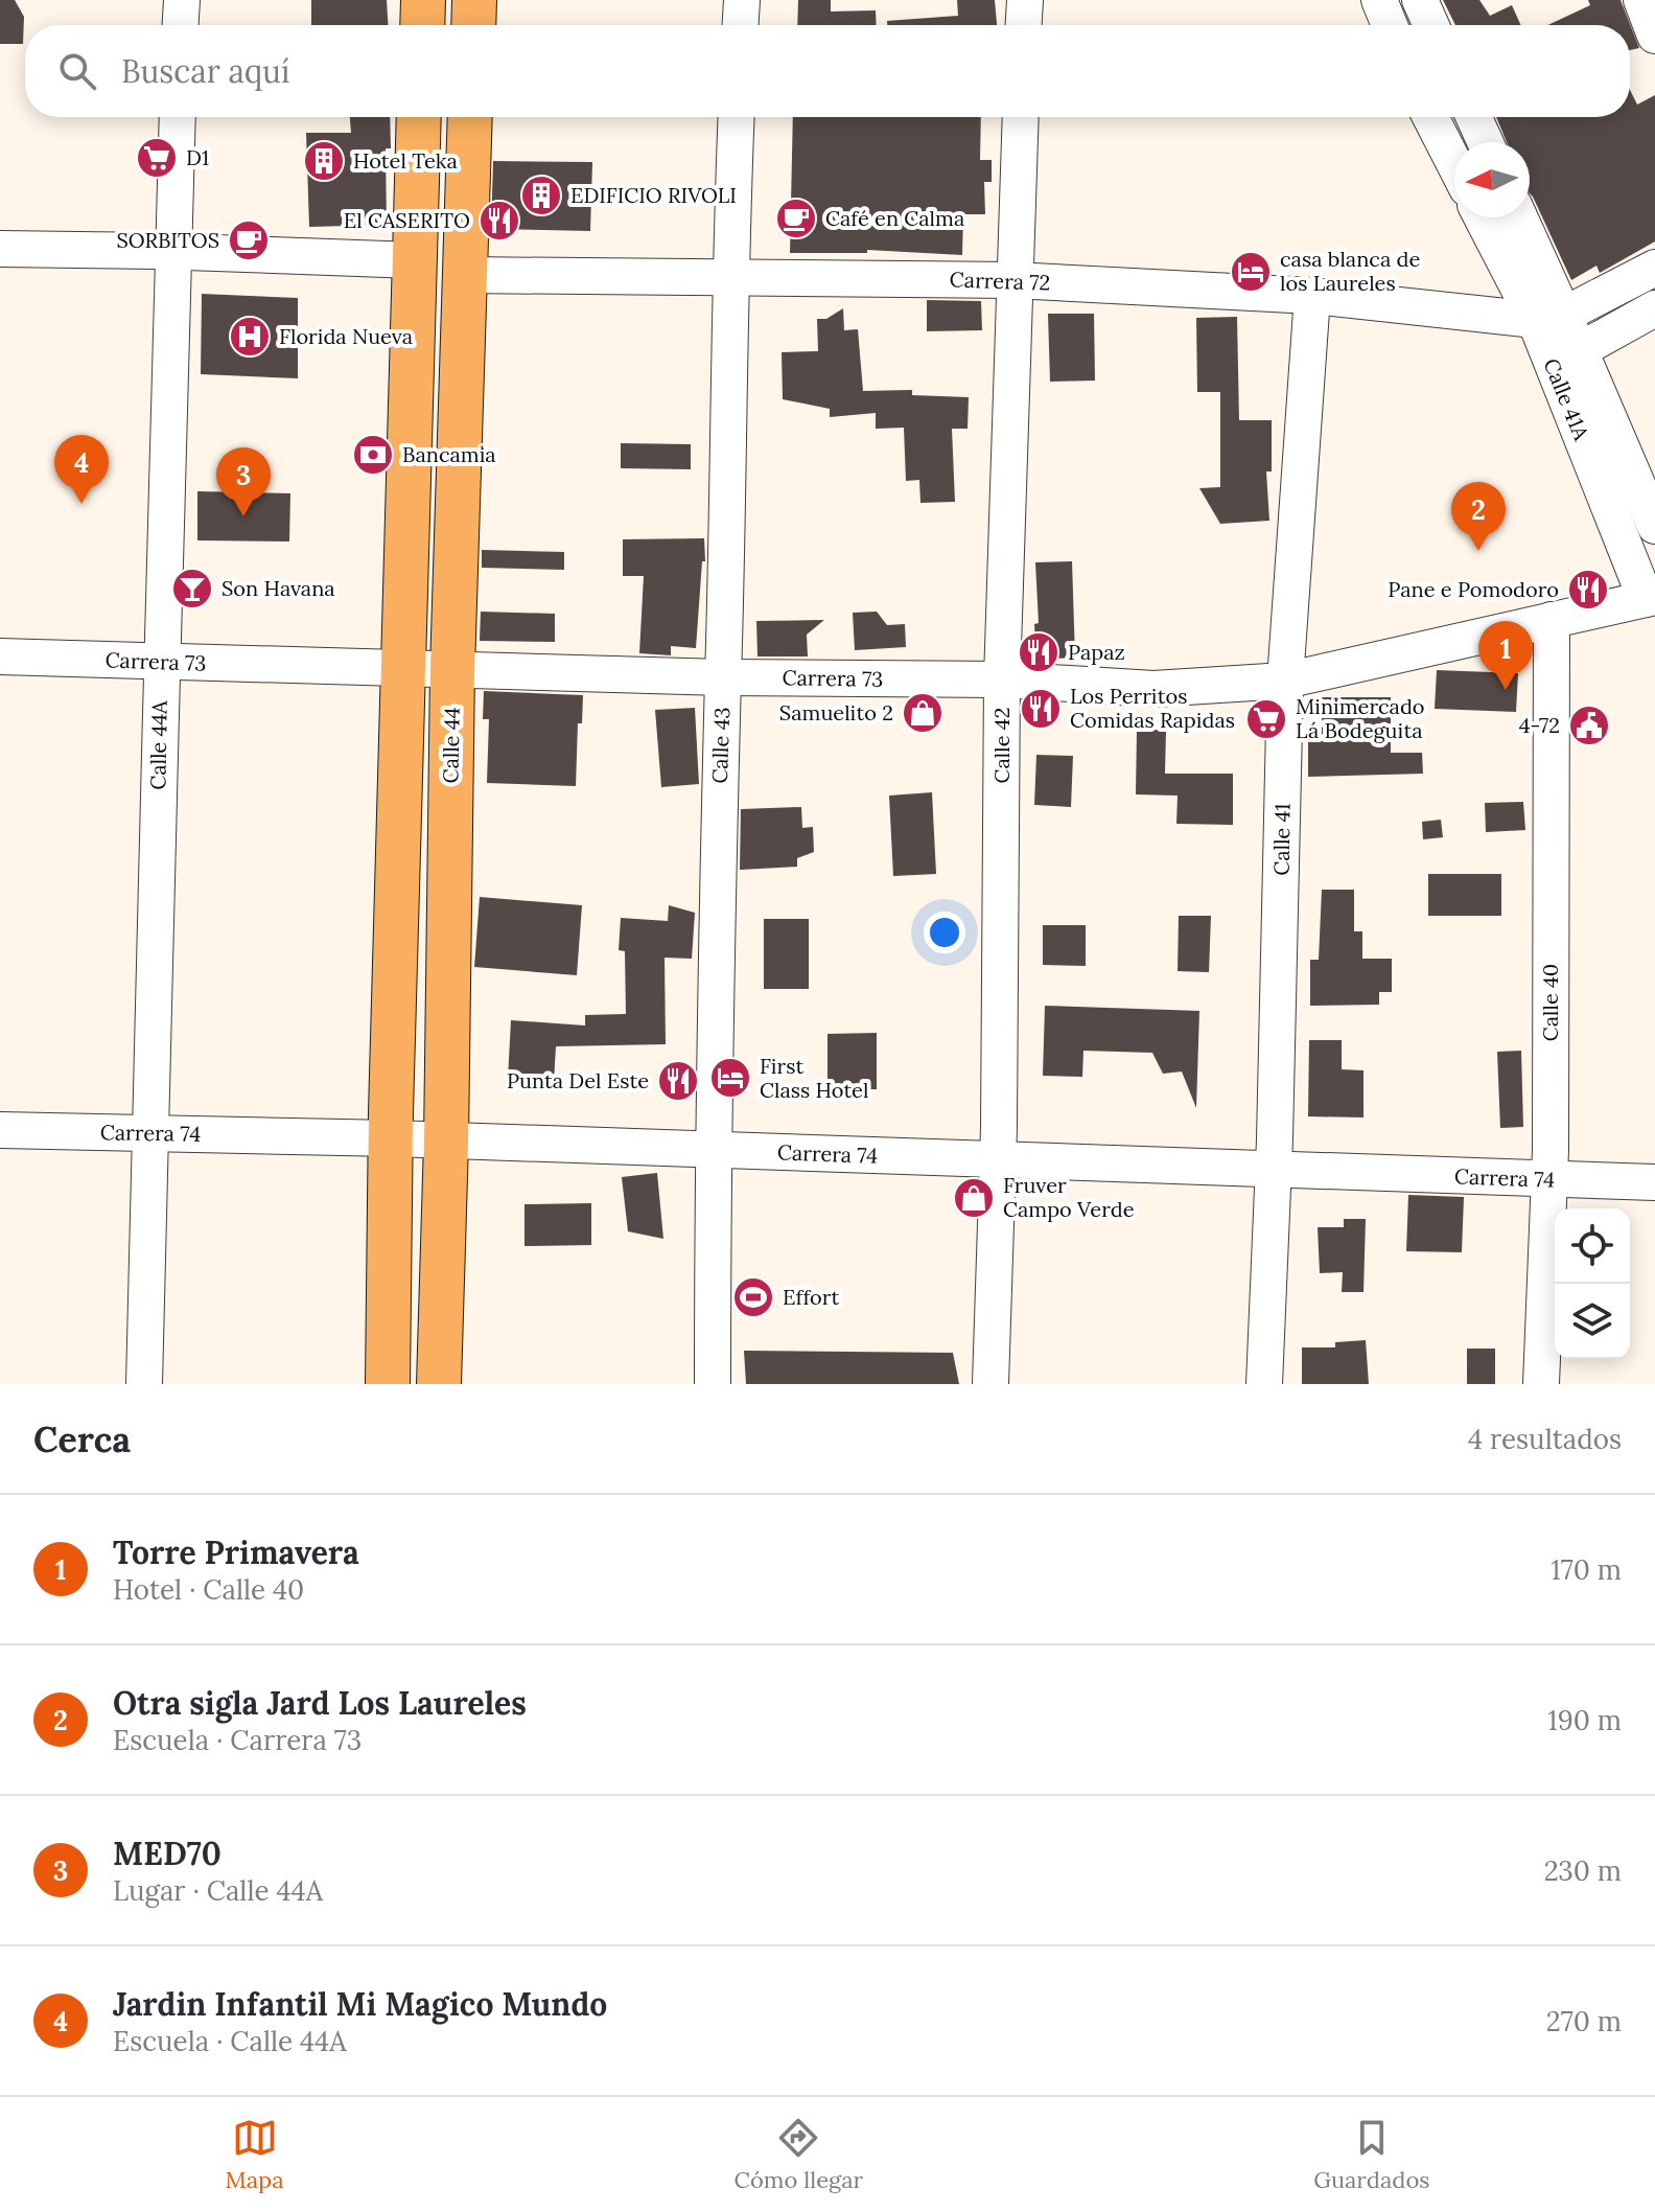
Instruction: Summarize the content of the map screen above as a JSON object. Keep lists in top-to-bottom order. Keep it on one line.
{"streets":{"main road":["Calle 44"],"street":["Carrera 72","Calle 41A","Carrera 73","Calle 44A","Calle 43","Calle 42","Calle 41","Calle 40","Carrera 74"]},"crossings":[["Carrera 72","Calle 41A"],["Carrera 72","Calle 44"],["Carrera 72","Calle 43"],["Carrera 72","Calle 42"],["Carrera 72","Calle 41"],["Calle 41A","Carrera 73"],["Carrera 73","Calle 44A"],["Carrera 73","Calle 44"],["Carrera 73","Calle 43"],["Carrera 73","Calle 42"],["Carrera 73","Calle 41"],["Carrera 73","Calle 40"],["Calle 44A","Carrera 74"],["Calle 44","Carrera 74"],["Calle 43","Carrera 74"],["Calle 42","Carrera 74"],["Calle 41","Carrera 74"],["Calle 40","Carrera 74"]],"places":{"supermarket":["D1","Minimercado Lá Bodeguita"],"building":["Hotel Teka","EDIFICIO RIVOLI"],"cafe":["Café en Calma","SORBITOS"],"restaurant":["El CASERITO","Pane e Pomodoro","Papaz","Los Perritos Comidas Rapidas","Punta Del Este"],"hotel":["casa blanca de los Laureles","First Class Hotel"],"hospital":["Florida Nueva"],"bank":["Bancamia"],"bar":["Son Havana"],"shop":["Samuelito 2","Fruver Campo Verde"],"public building":["4-72"],"sports":["Effort"]},"north":"left","page":{"search":"Buscar aquí","pins":["4","3","2","1"],"heading":["Cerca","4 resultados"],"list":[{"mark":"1","name":"Torre Primavera","note":"Hotel · Calle 40","value":"170 m"},{"mark":"2","name":"Otra sigla Jard Los Laureles","note":"Escuela · Carrera 73","value":"190 m"},{"mark":"3","name":"MED70","note":"Lugar · Calle 44A","value":"230 m"},{"mark":"4","name":"Jardin Infantil Mi Magico Mundo","note":"Escuela · Calle 44A","value":"270 m"}],"nav":["Mapa","Cómo llegar","Guardados"]}}
